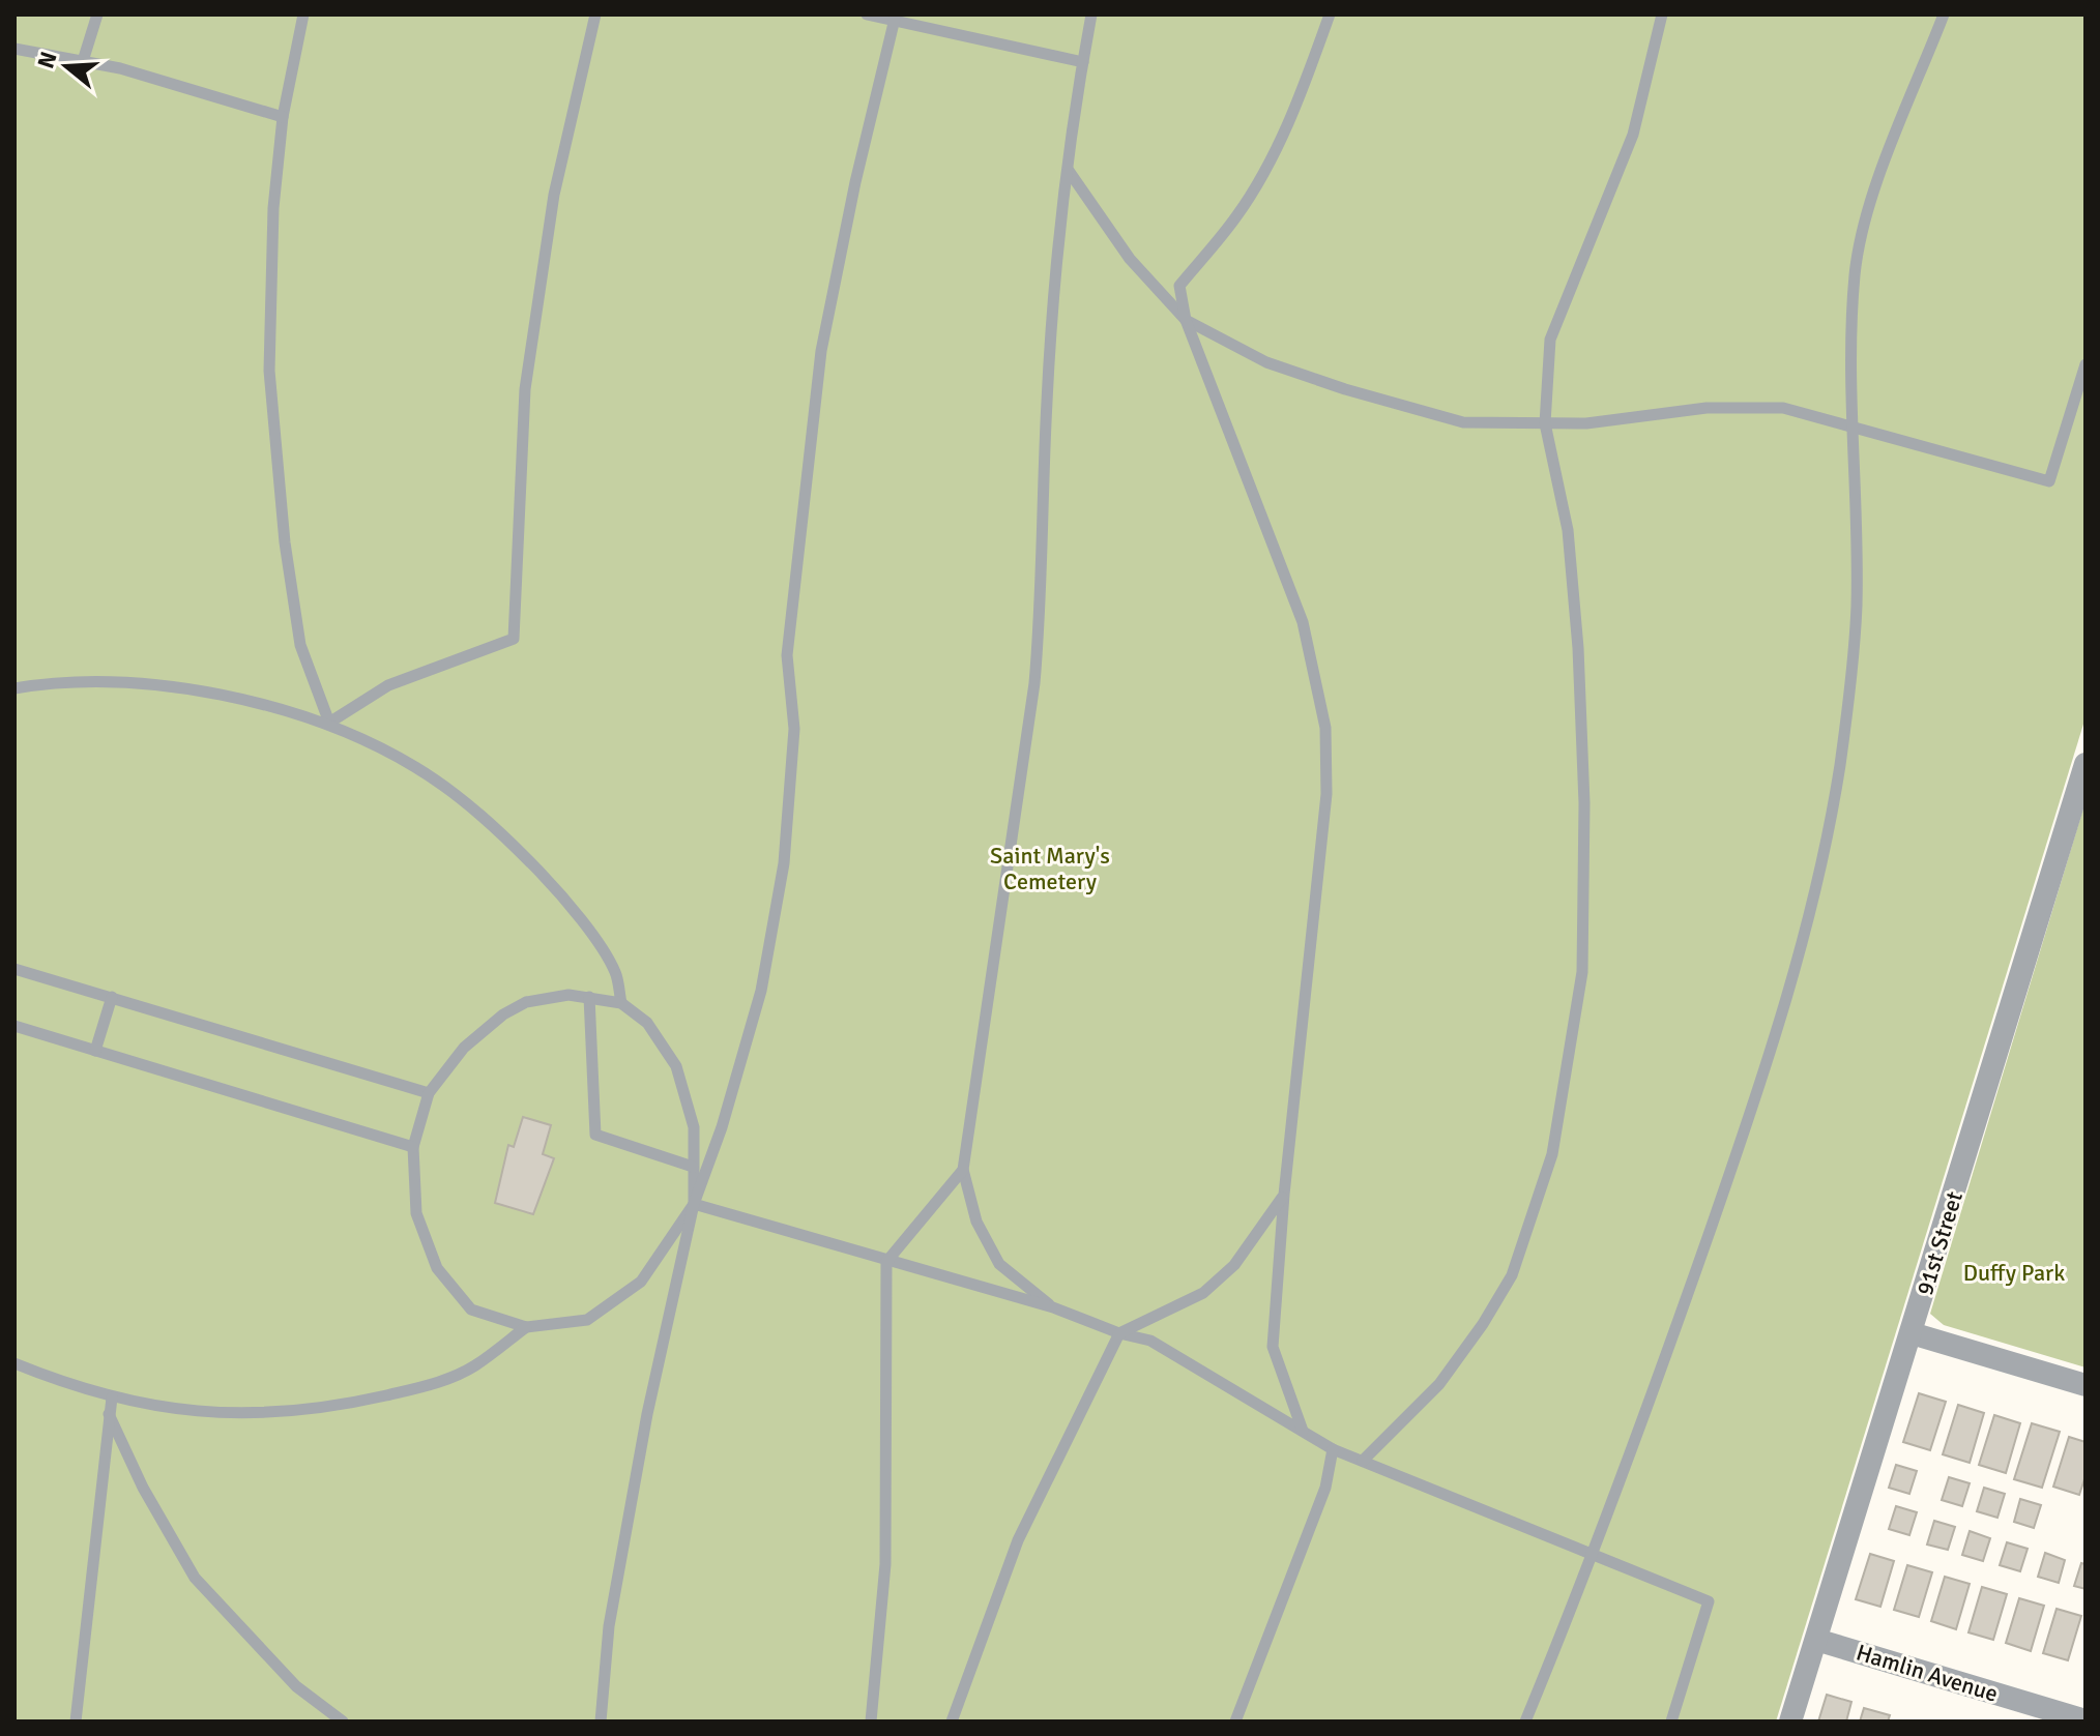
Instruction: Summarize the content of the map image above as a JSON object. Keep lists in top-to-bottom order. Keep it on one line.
{"streets":{"street":["91st Street","Hamlin Avenue"]},"crossings":[["91st Street","Hamlin Avenue"]],"parks":["Saint Mary's Cemetery","Duffy Park"],"north":"left"}
